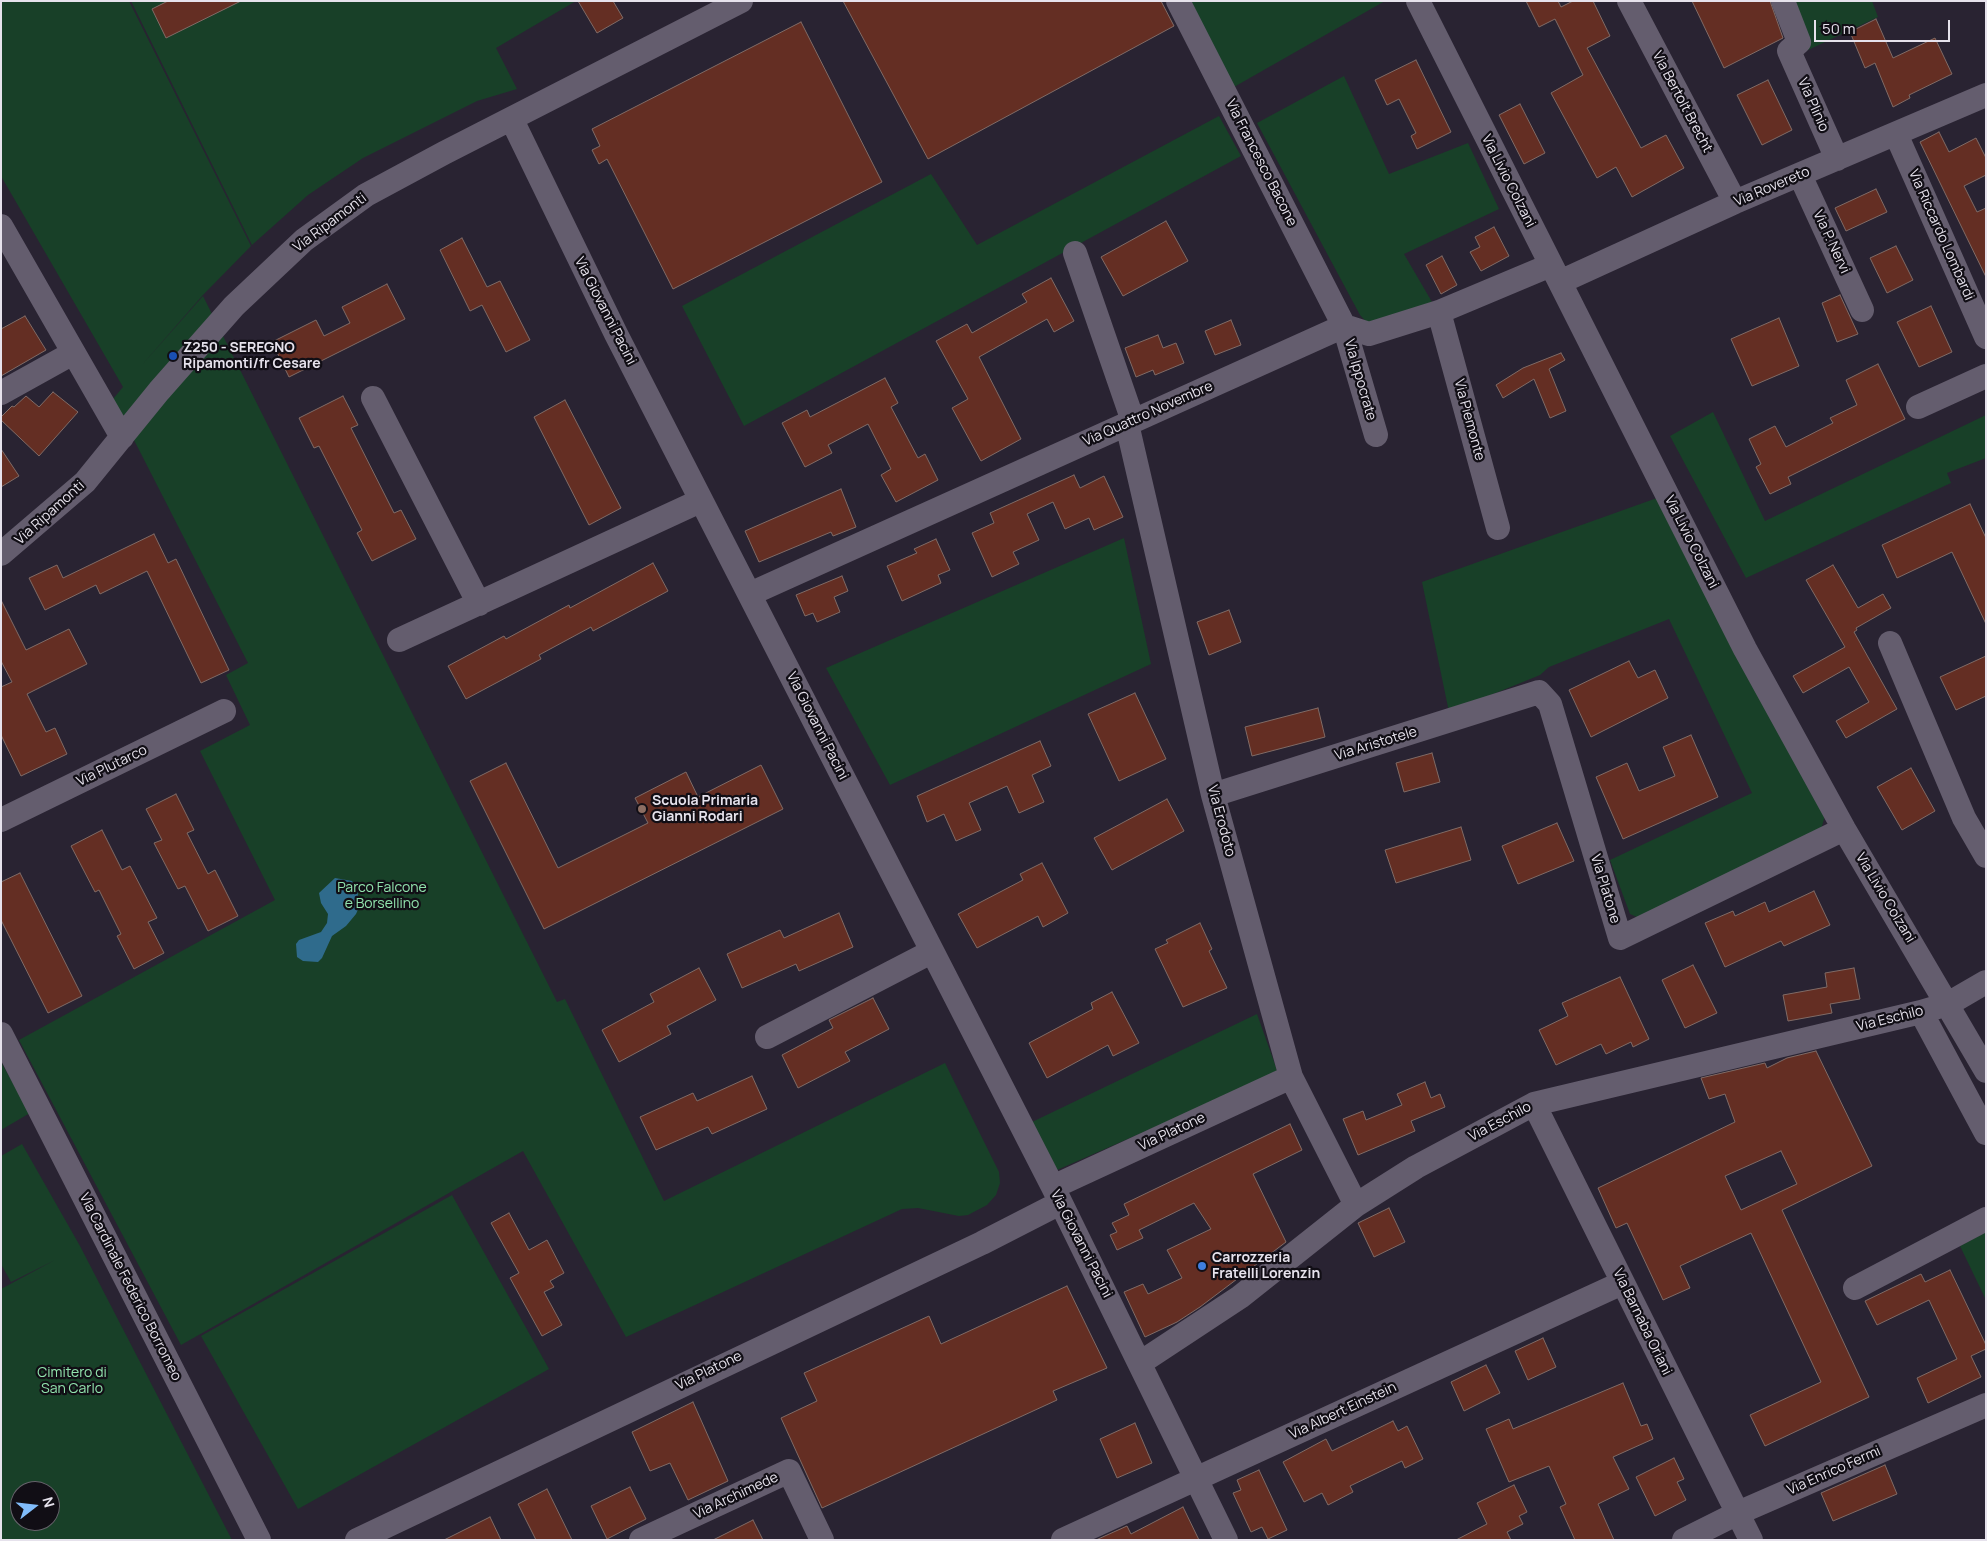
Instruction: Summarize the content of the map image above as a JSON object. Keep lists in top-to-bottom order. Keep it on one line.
{"streets":{"street":["Via Bertolt Brecht","Via Plinio","Via Francesco Bacone","Via Livio Colzani","Via Rovereto","Via Ripamonti","Via Riccardo Lombardi","Via P. Nervi","Via Giovanni Pacini","Via Ippocrate","Via Quattro Novembre","Via Piemonte","Via Aristotele","Via Plutarco","Via Erodoto","Via Platone","Via Eschilo","Via Cardinale Federico Borromeo","Via Barnaba Oriani","Via Albert Einstein","Via Enrico Fermi","Via Archimede"]},"crossings":[["Via Bertolt Brecht","Via Rovereto"],["Via Plinio","Via Rovereto"],["Via Francesco Bacone","Via Ippocrate"],["Via Francesco Bacone","Via Quattro Novembre"],["Via Livio Colzani","Via Rovereto"],["Via Livio Colzani","Via Platone"],["Via Livio Colzani","Via Eschilo"],["Via Rovereto","Via Riccardo Lombardi"],["Via Rovereto","Via P. Nervi"],["Via Ripamonti","Via Giovanni Pacini"],["Via Giovanni Pacini","Via Quattro Novembre"],["Via Giovanni Pacini","Via Platone"],["Via Giovanni Pacini","Via Eschilo"],["Via Giovanni Pacini","Via Albert Einstein"],["Via Ippocrate","Via Quattro Novembre"],["Via Quattro Novembre","Via Erodoto"],["Via Aristotele","Via Erodoto"],["Via Aristotele","Via Platone"],["Via Erodoto","Via Platone"],["Via Erodoto","Via Eschilo"],["Via Eschilo","Via Barnaba Oriani"],["Via Barnaba Oriani","Via Albert Einstein"],["Via Barnaba Oriani","Via Enrico Fermi"]],"parks":["Parco Falcone e Borsellino","Cimitero di San Carlo"],"places":["Z250 - SEREGNO Ripamonti/fr Cesare","Scuola Primaria Gianni Rodari","Carrozzeria Fratelli Lorenzin"],"scale_bar":"50 m","north":"right"}
